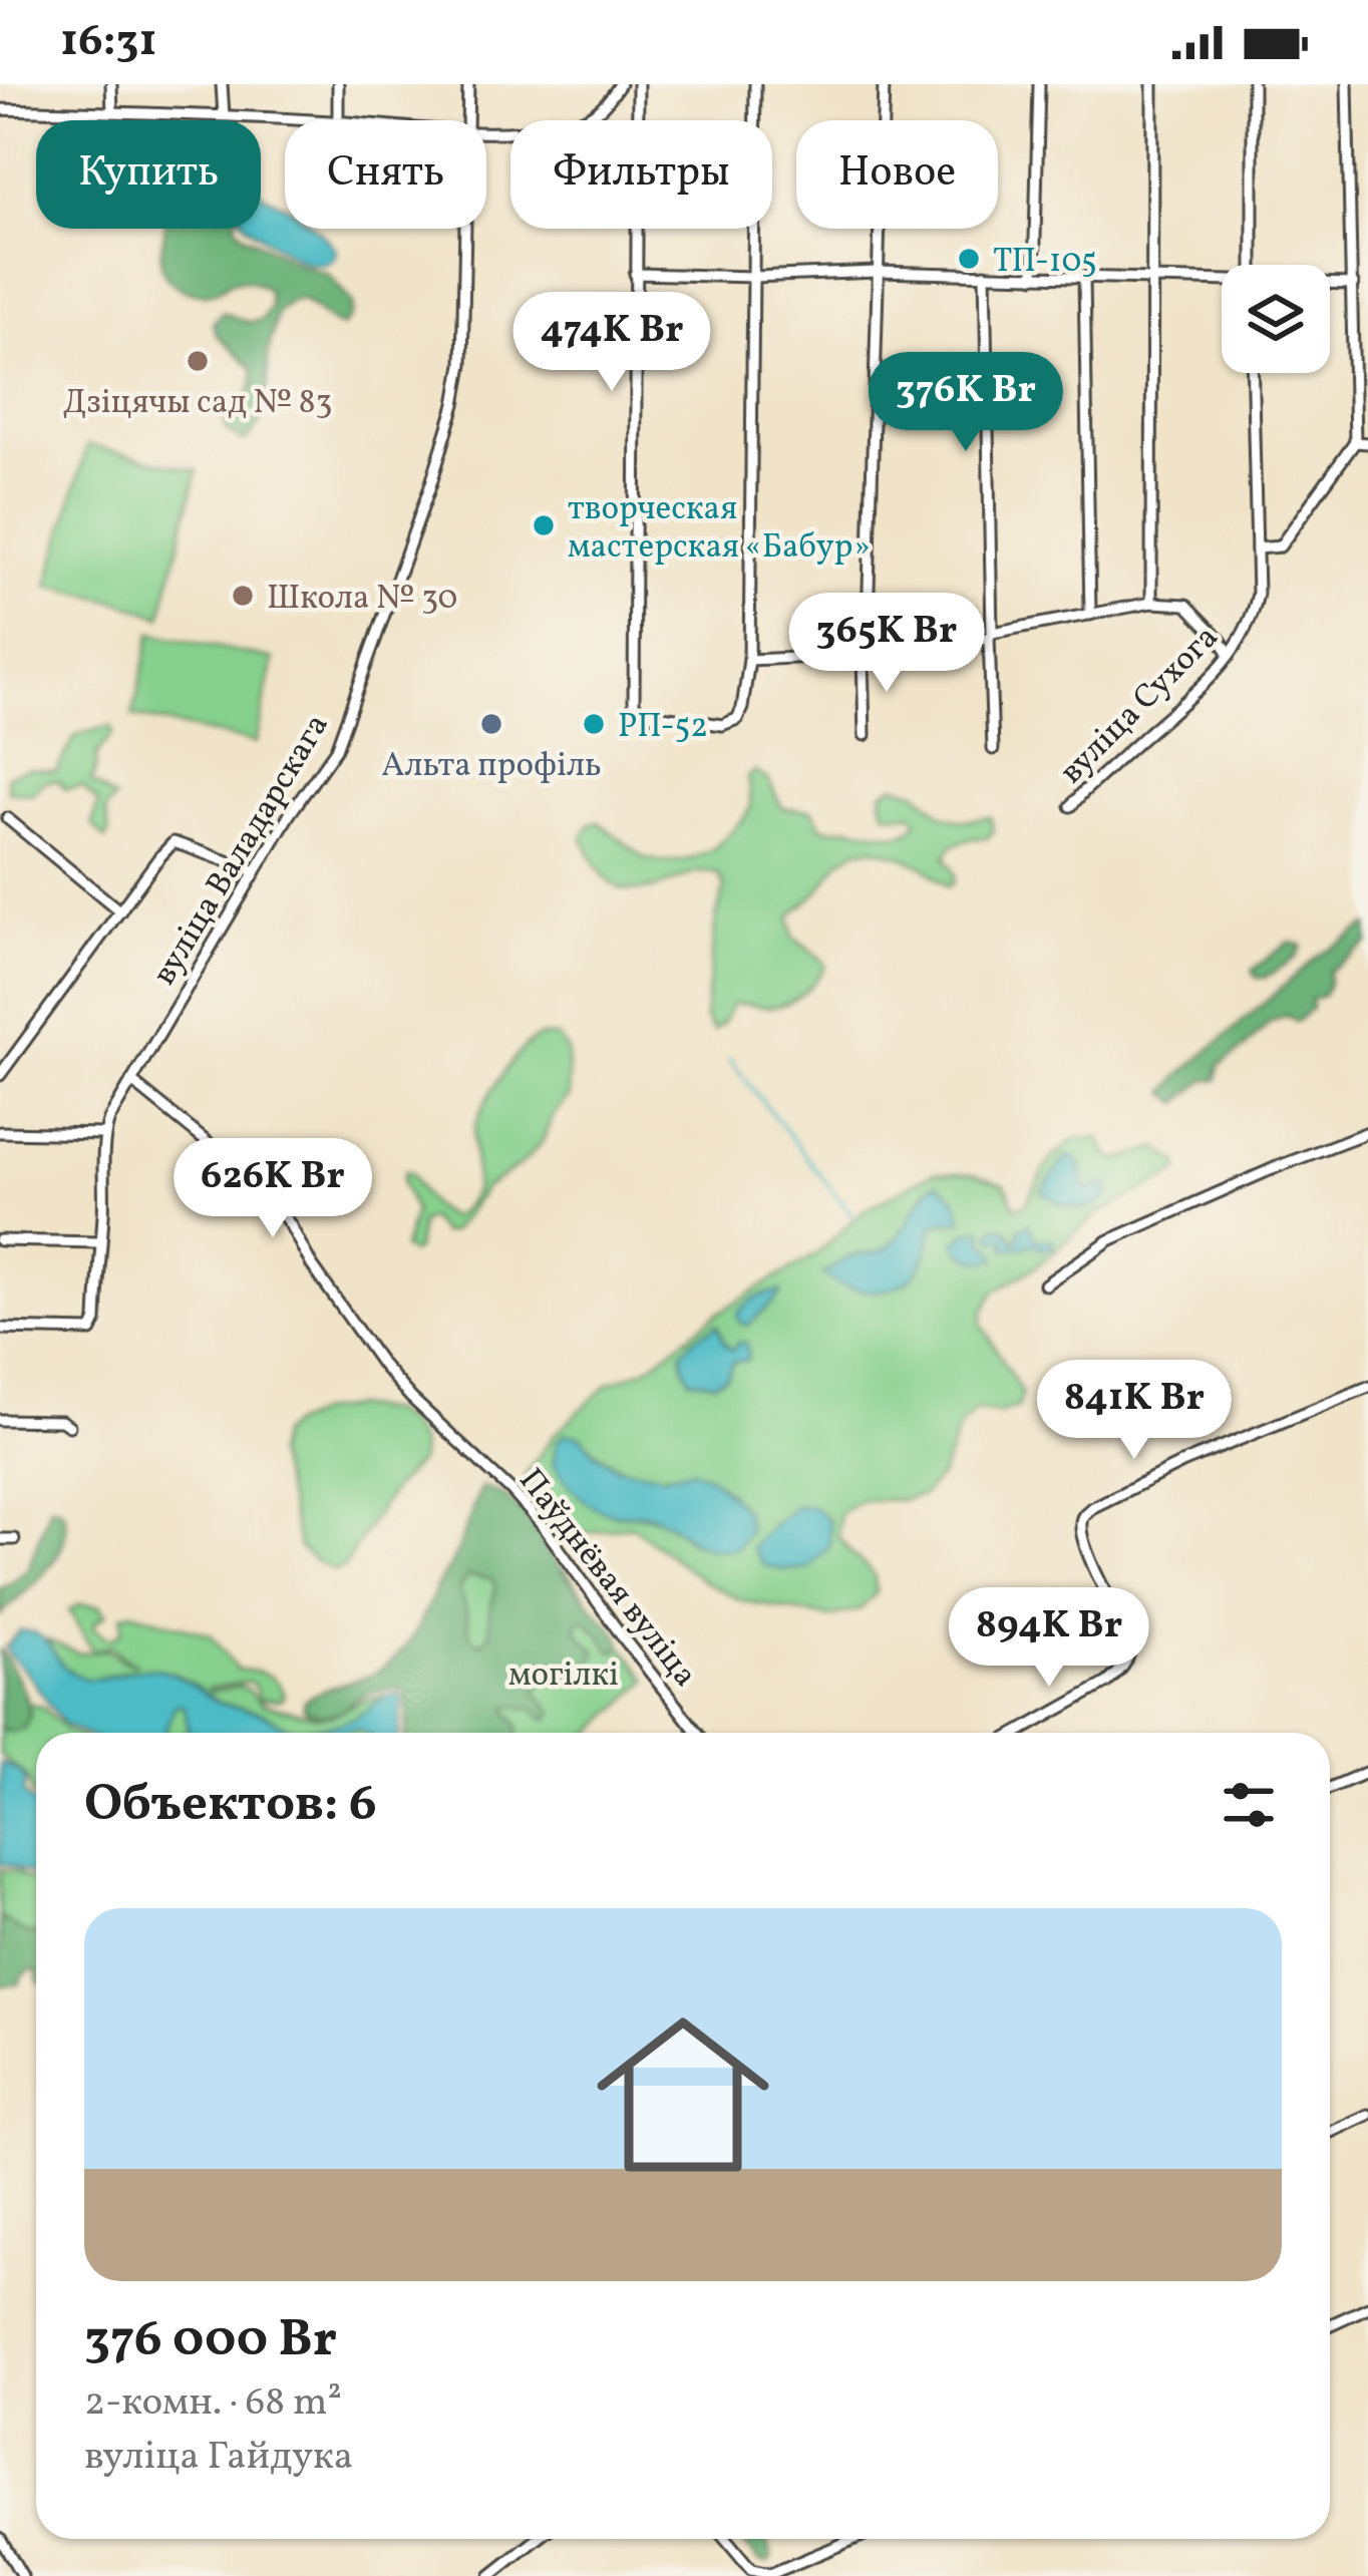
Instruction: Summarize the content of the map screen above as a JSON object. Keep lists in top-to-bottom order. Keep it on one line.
{"streets":{"street":["вуліца Сухога","вуліца Валадарскага","Паўднёвая вуліца"]},"crossings":[["вуліца Валадарскага","Паўднёвая вуліца"]],"parks":["могілкі"],"places":["ТП-105","Дзіцячы сад № 83","творческая мастерская «Бабур»","Школа № 30","Альта профіль","РП-52"],"page":{"status":"16:31","chip":["Купить","Снять","Фильтры","Новое"],"price":["474K Br","376K Br","365K Br","626K Br","841K Br","894K Br"],"heading":"Объектов: 6","list":[{"name":"376 000 Br","note":"2-комн. · 68 m² · вуліца Гайдука"}]}}
